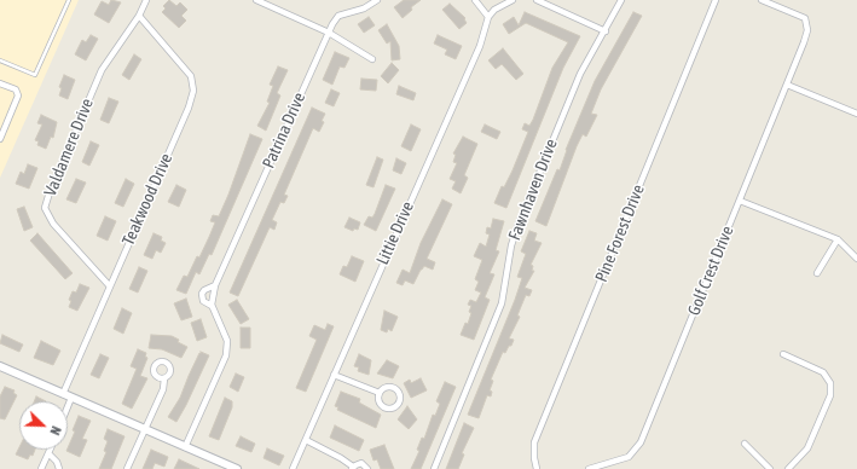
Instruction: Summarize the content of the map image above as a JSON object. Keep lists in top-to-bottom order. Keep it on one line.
{"streets":{"street":["Patrina Drive","Valdamere Drive","Fawnhaven Drive","Teakwood Drive","Littie Drive","Pine Forest Drive","Golf Crest Drive"]},"crossings":[["Valdamere Drive","Teakwood Drive"]],"north":"bottom right"}
